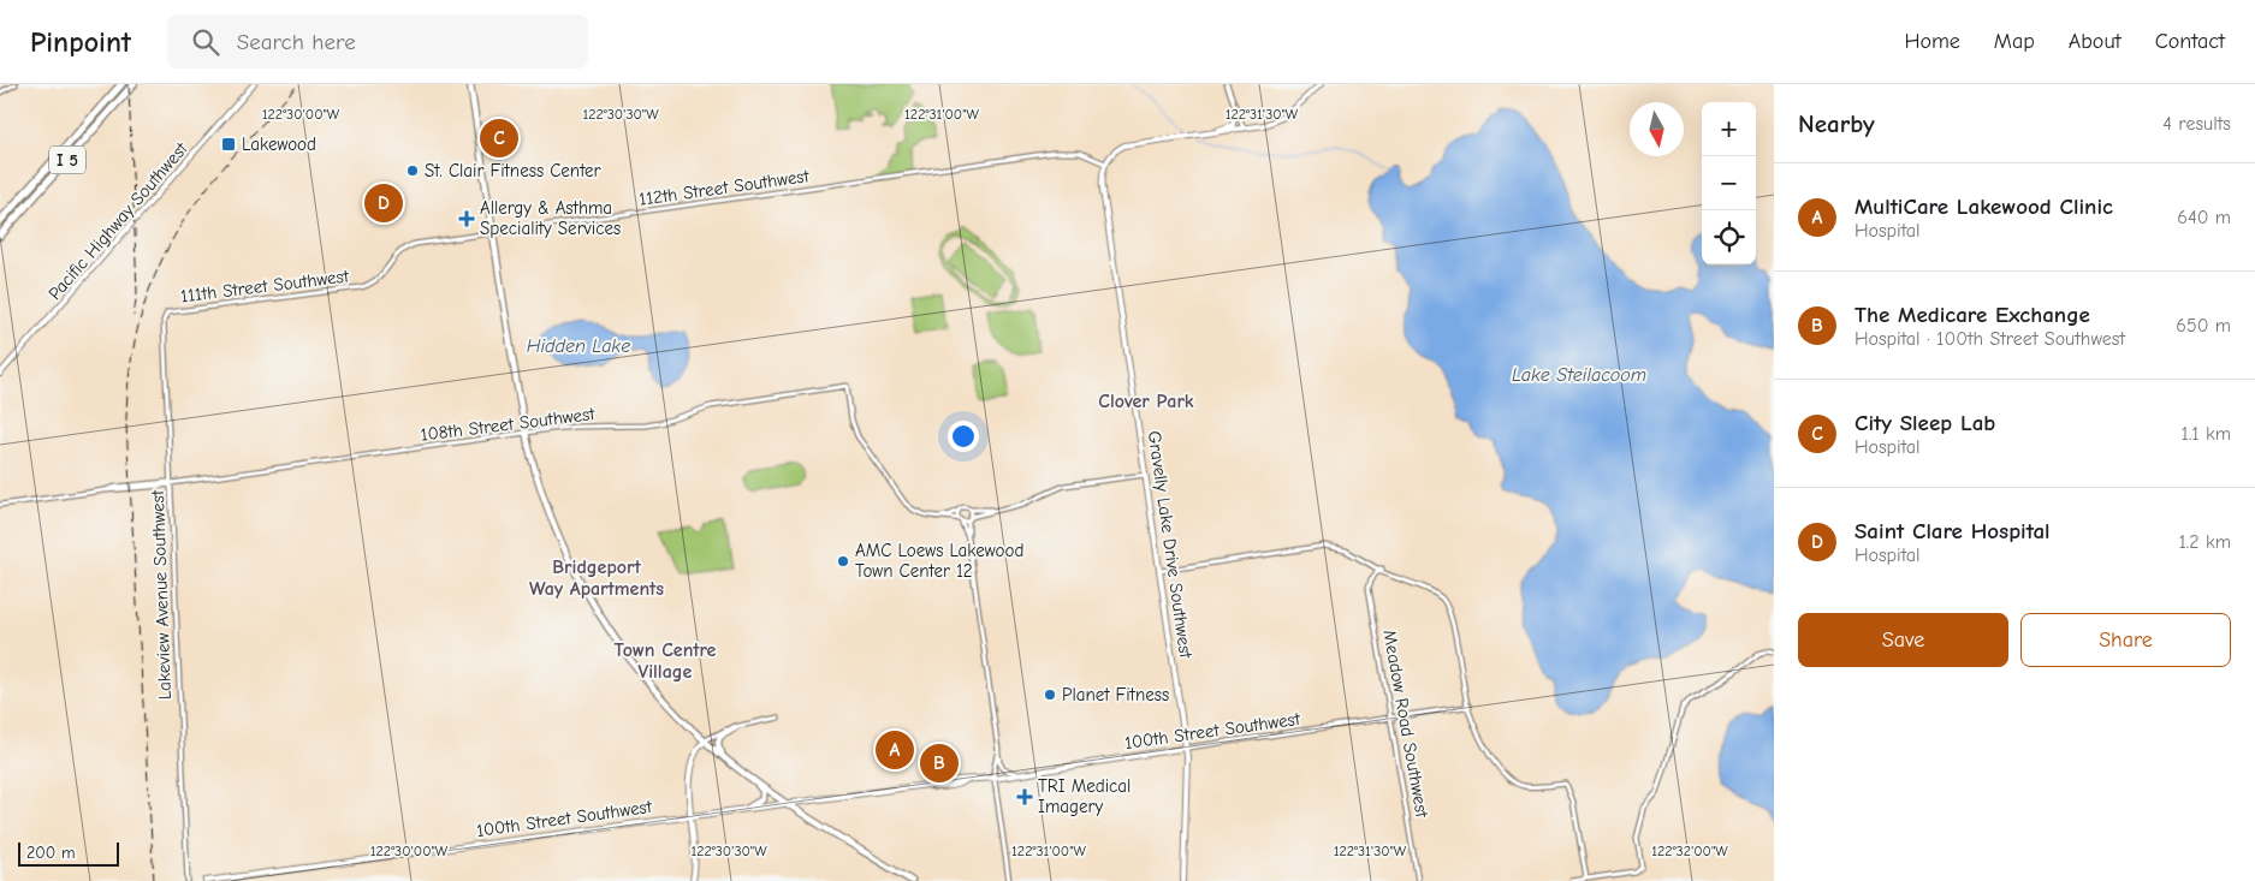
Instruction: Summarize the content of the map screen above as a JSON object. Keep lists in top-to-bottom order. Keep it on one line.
{"streets":{"highway":["I 5"],"main road":["Pacific Highway Southwest","Gravelly Lake Drive Southwest","100th Street Southwest"],"street":["112th Street Southwest","111th Street Southwest","108th Street Southwest","Lakeview Avenue Southwest","Meadow Road Southwest"]},"crossings":[["112th Street Southwest","111th Street Southwest"],["112th Street Southwest","Gravelly Lake Drive Southwest"],["111th Street Southwest","Lakeview Avenue Southwest"],["108th Street Southwest","Lakeview Avenue Southwest"],["Gravelly Lake Drive Southwest","100th Street Southwest"],["Meadow Road Southwest","100th Street Southwest"]],"districts":["Clover Park","Bridgeport Way Apartments","Town Centre Village"],"water":["Hidden Lake","Lake Steilacoom"],"places":{"transit":["Lakewood"],"other":["St. Clair Fitness Center","AMC Loews Lakewood Town Center 12","Planet Fitness"],"health":["Allergy & Asthma Speciality Services","TRI Medical Imagery"]},"scale_bar":"200 m","north":"bottom","page":{"header":"Pinpoint","search":"Search here","nav":["Home","Map","About","Contact"],"heading":["Nearby","4 results"],"map_buttons":["+","−"],"pins":["C","D","A","B"],"list":[{"mark":"A","name":"MultiCare Lakewood Clinic","note":"Hospital","value":"640 m"},{"mark":"B","name":"The Medicare Exchange","note":"Hospital · 100th Street Southwest","value":"650 m"},{"mark":"C","name":"City Sleep Lab","note":"Hospital","value":"1.1 km"},{"mark":"D","name":"Saint Clare Hospital","note":"Hospital","value":"1.2 km"}],"buttons":["Save","Share"],"scale":"200 m"},"coordinates":["122°30'00\"W","122°30'30\"W","122°31'00\"W","122°31'30\"W","122°32'00\"W"]}
